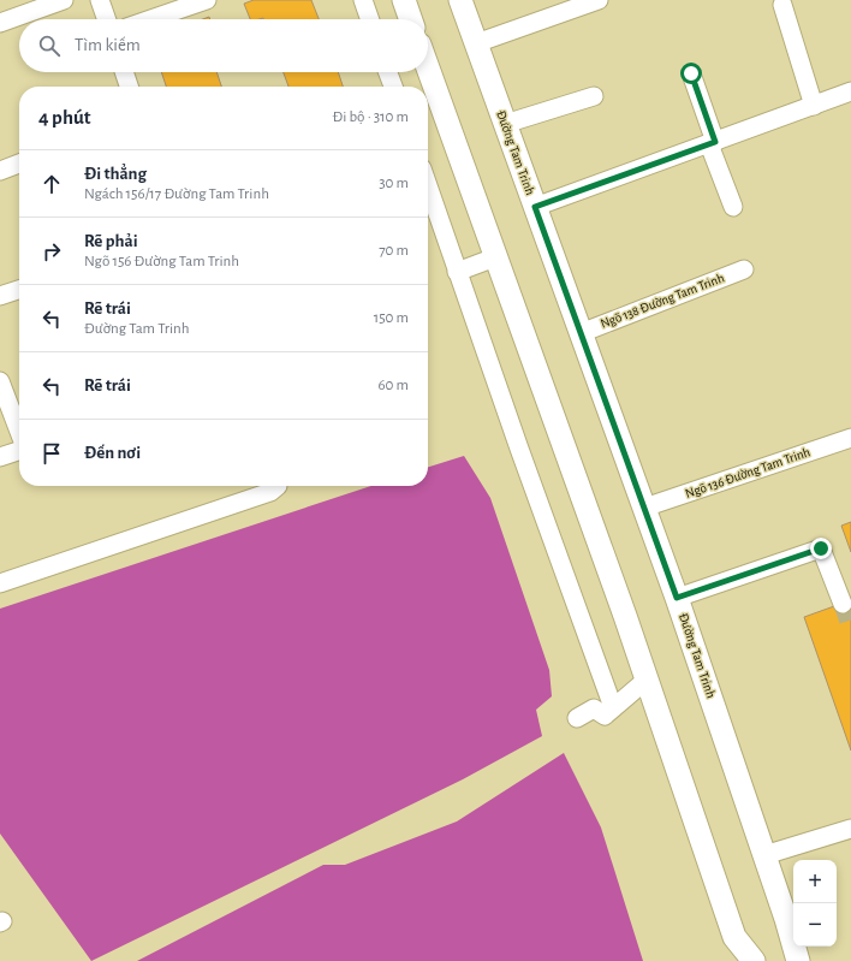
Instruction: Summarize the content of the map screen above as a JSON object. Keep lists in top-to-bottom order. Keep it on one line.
{"streets":{"main road":["Đường Tam Trinh"],"street":["Ngõ 138 Đường Tam Trinh","Ngõ 136 Đường Tam Trinh"]},"crossings":[["Đường Tam Trinh","Ngõ 138 Đường Tam Trinh"],["Đường Tam Trinh","Ngõ 136 Đường Tam Trinh"]],"page":{"search":"Tìm kiếm","heading":["4 phút","Đi bộ · 310 m"],"list":[["Đi thẳng","Ngách 156/17 Đường Tam Trinh","30 m"],["Rẽ phải","Ngõ 156 Đường Tam Trinh","70 m"],["Rẽ trái","Đường Tam Trinh","150 m"],["Rẽ trái","60 m"],"Đến nơi"],"map_buttons":["+","−"]}}
